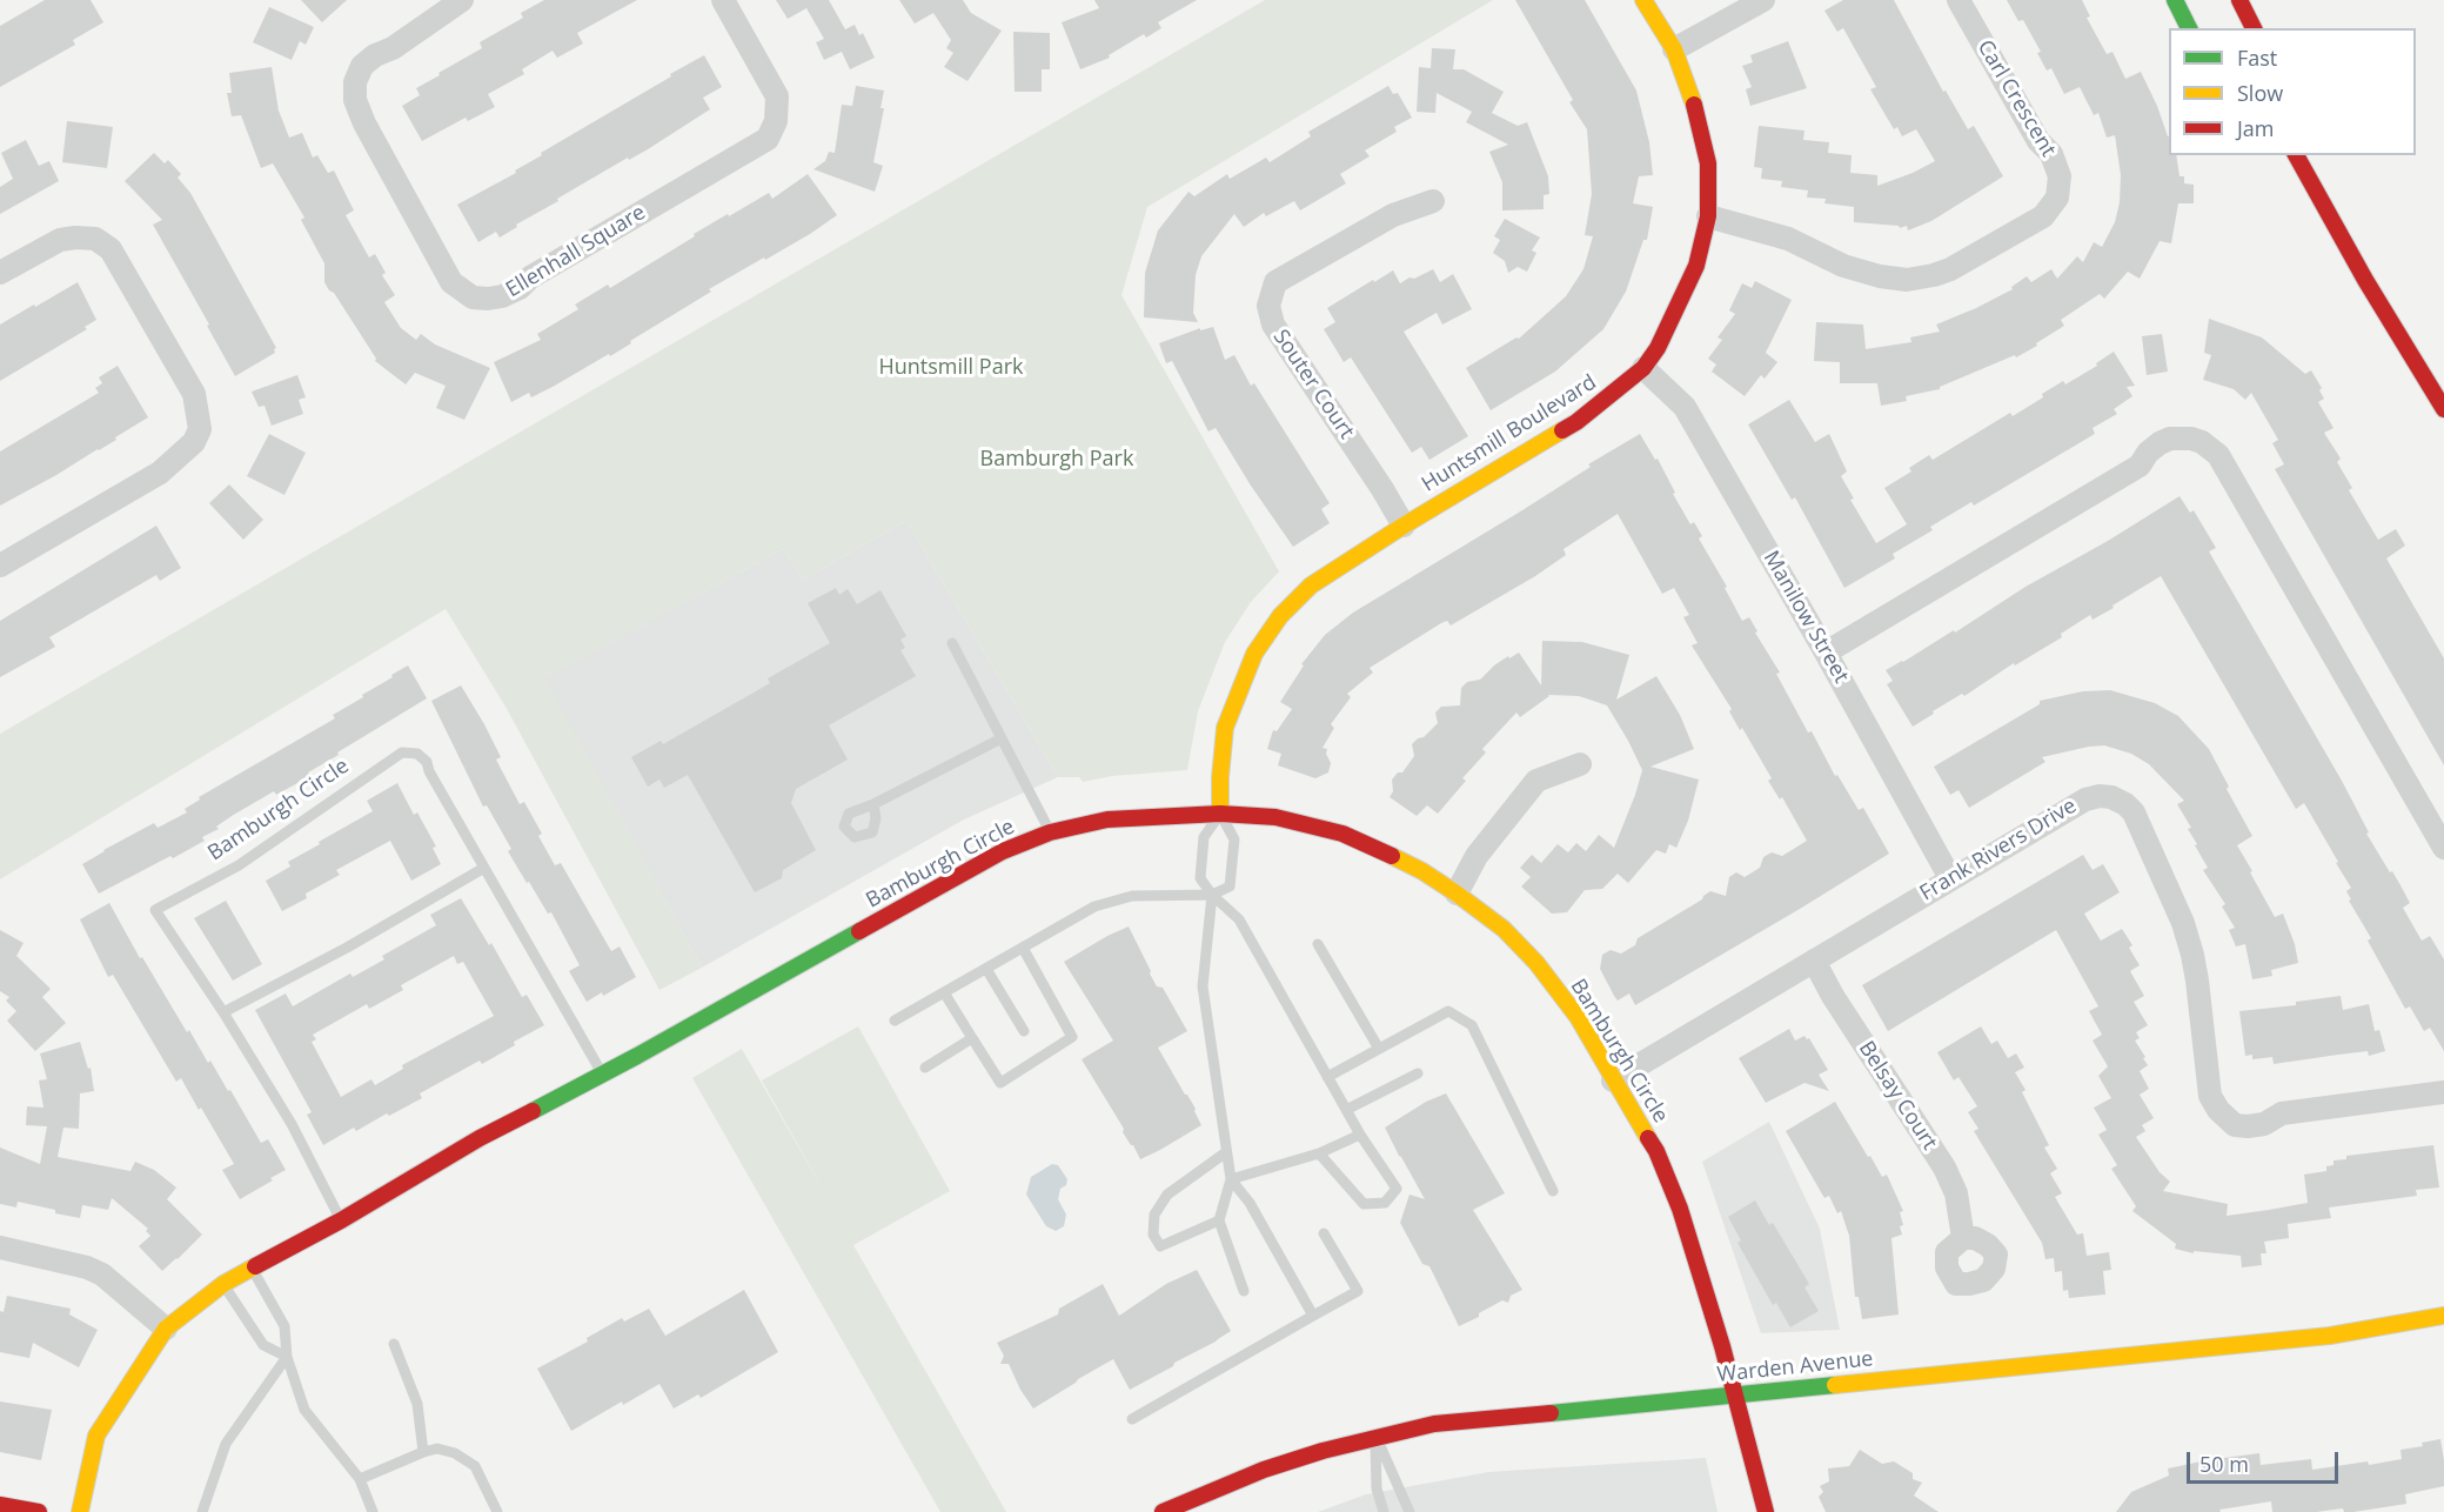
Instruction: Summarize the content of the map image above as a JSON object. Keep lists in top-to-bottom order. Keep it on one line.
{"streets":{"street":["Carl Crescent","Ellenhall Square","Souter Court","Huntsmill Boulevard","Manilow Street","Bamburgh Circle","Frank Rivers Drive","Belsay Court","Warden Avenue"]},"crossings":[["Carl Crescent","Huntsmill Boulevard"],["Souter Court","Huntsmill Boulevard"],["Huntsmill Boulevard","Manilow Street"],["Huntsmill Boulevard","Bamburgh Circle"],["Manilow Street","Frank Rivers Drive"],["Bamburgh Circle","Frank Rivers Drive"],["Bamburgh Circle","Warden Avenue"],["Frank Rivers Drive","Belsay Court"]],"parks":["Huntsmill Park","Bamburgh Park"],"legend":["Fast","Slow","Jam"],"scale_bar":"50 m"}
